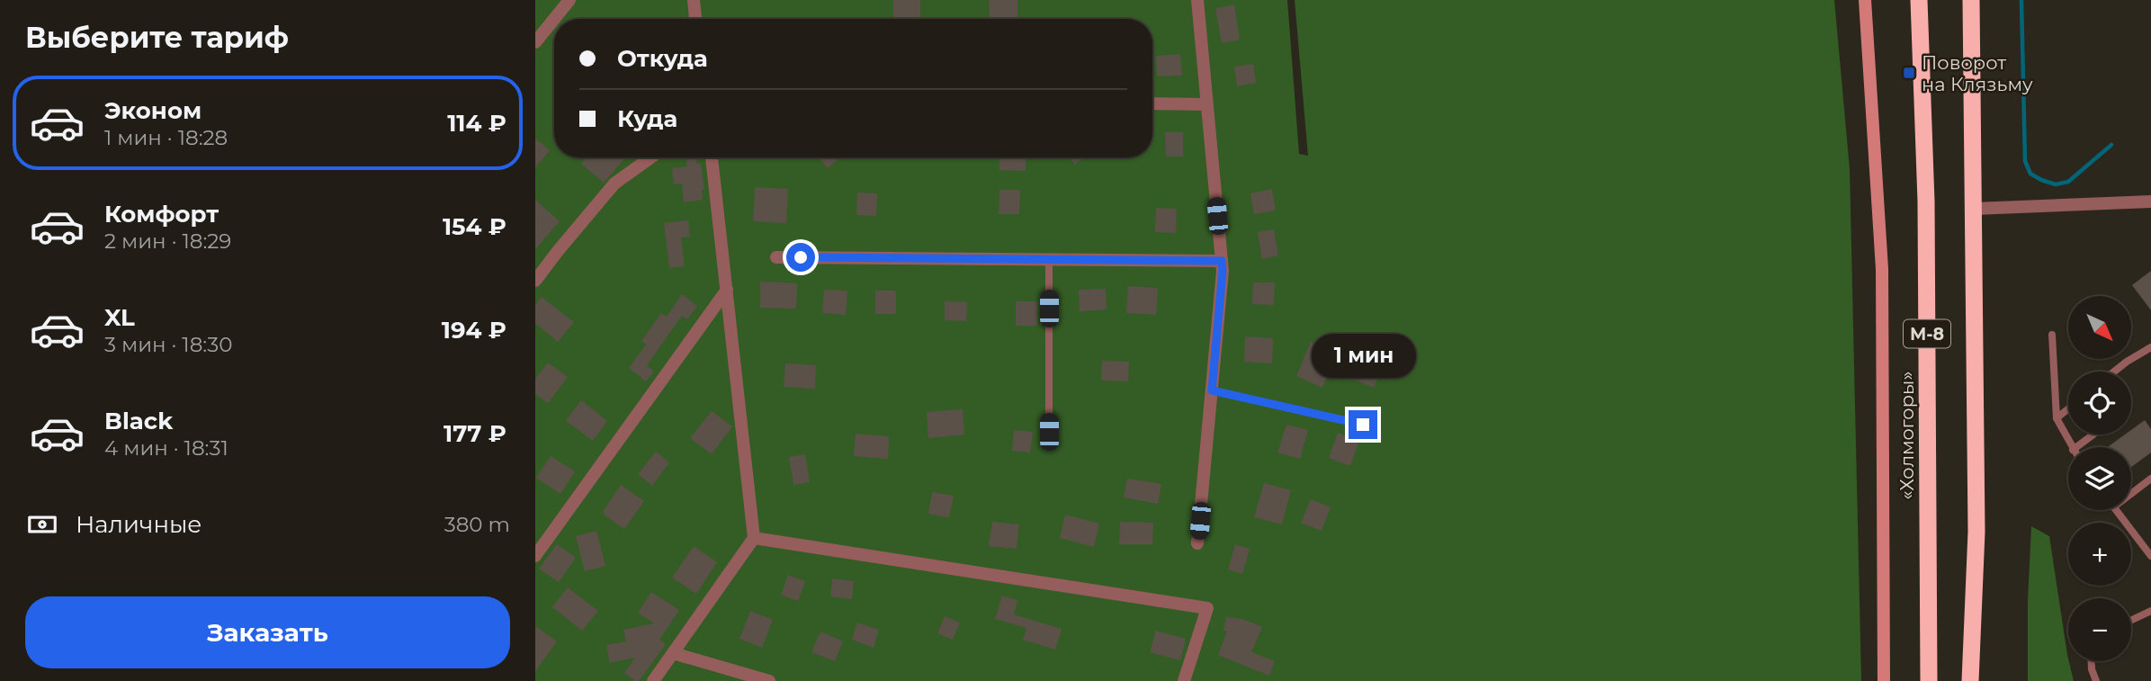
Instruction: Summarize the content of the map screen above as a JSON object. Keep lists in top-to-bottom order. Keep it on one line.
{"streets":{"highway":["М-8","«Холмогоры»"]},"places":{"transit":["Поворот на Клязьму"]},"north":"bottom right","page":{"heading":"Выберите тариф","banner":["Откуда","Куда"],"list":[{"name":"Эконом","note":"1 мин · 18:28","value":"114 ₽"},{"name":"Комфорт","note":"2 мин · 18:29","value":"154 ₽"},{"name":"XL","note":"3 мин · 18:30","value":"194 ₽"},{"name":"Black","note":"4 мин · 18:31","value":"177 ₽"}],"map_buttons":["+","−"],"bubble":"1 мин","pay":["Наличные","380 m"],"buttons":"Заказать"}}
